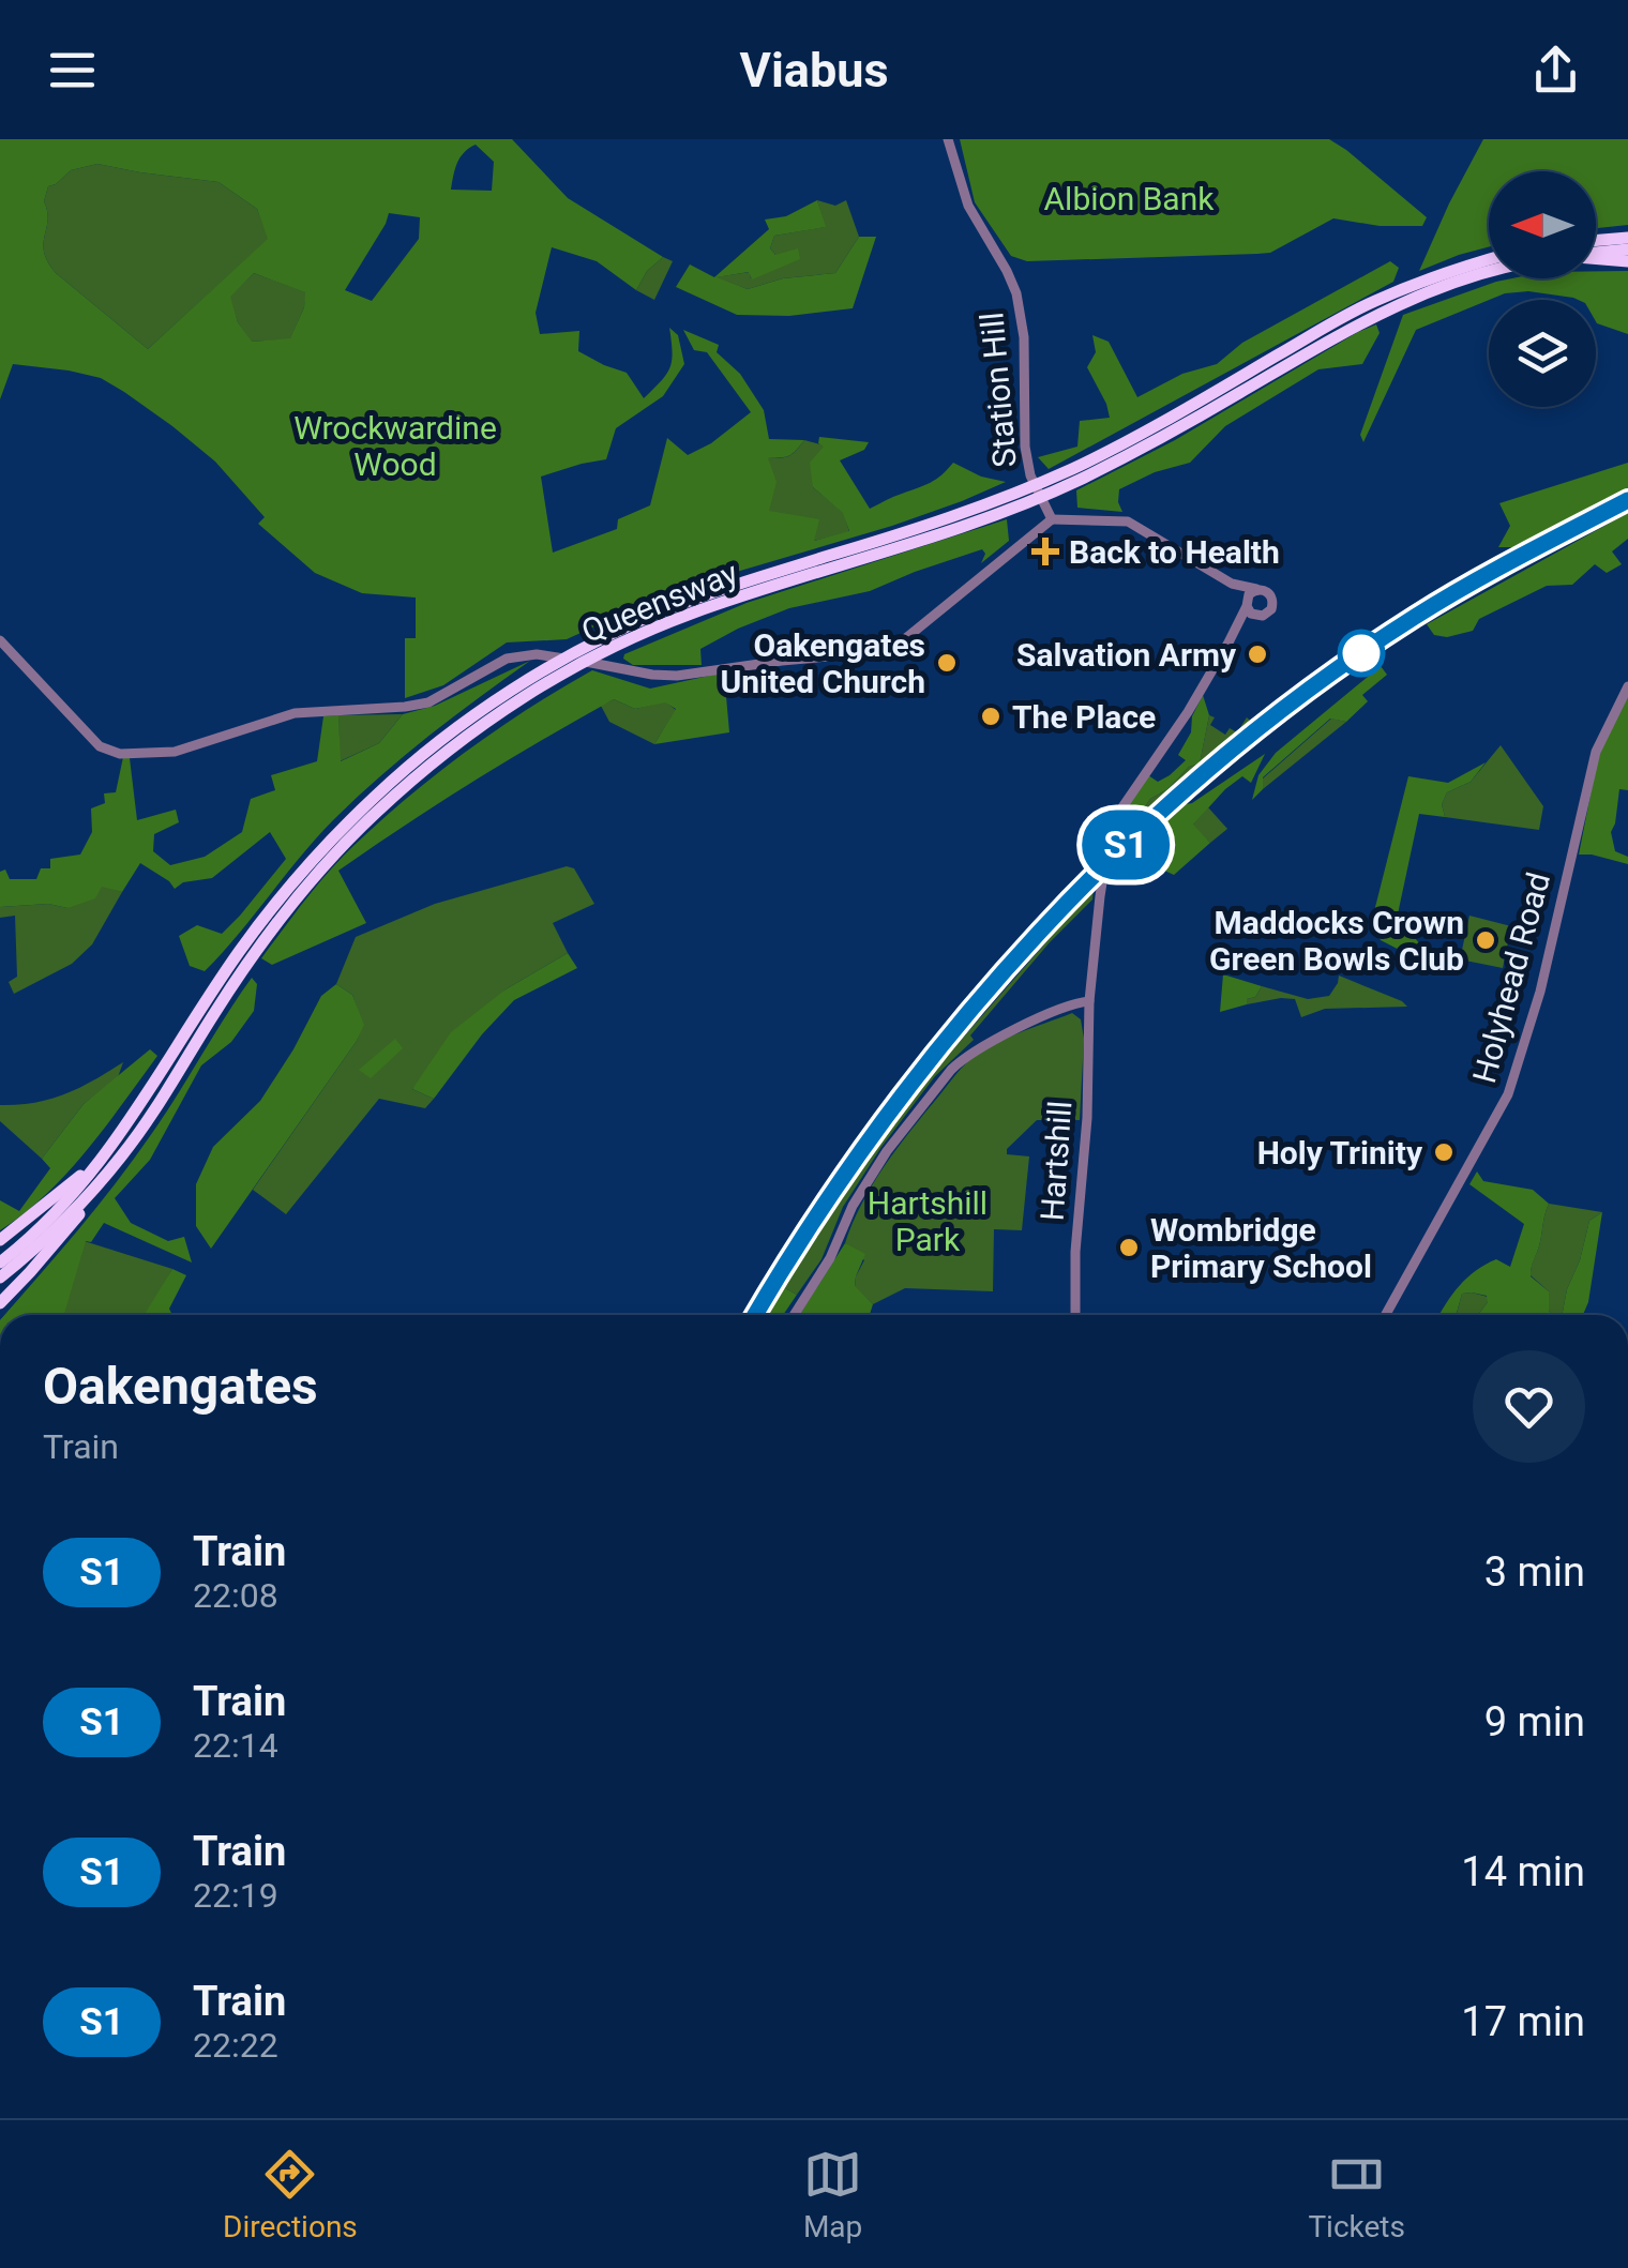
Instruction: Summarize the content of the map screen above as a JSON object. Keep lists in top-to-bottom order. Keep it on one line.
{"streets":{"highway":["Queensway"],"street":["Station Hill","Holyhead Road","Hartshill"]},"parks":["Albion Bank","Wrockwardine Wood","Hartshill Park"],"places":{"health":["Back to Health"],"other":["Salvation Army","Oakengates United Church","The Place","Maddocks Crown Green Bowls Club","Holy Trinity","Wombridge Primary School"]},"north":"left","page":{"header":"Viabus","on_map":"S1","heading":["Oakengates","Train"],"list":[{"mark":"S1","name":"Train","note":"22:08","value":"3 min"},{"mark":"S1","name":"Train","note":"22:14","value":"9 min"},{"mark":"S1","name":"Train","note":"22:19","value":"14 min"},{"mark":"S1","name":"Train","note":"22:22","value":"17 min"}],"tabs":["Directions","Map","Tickets"]}}
